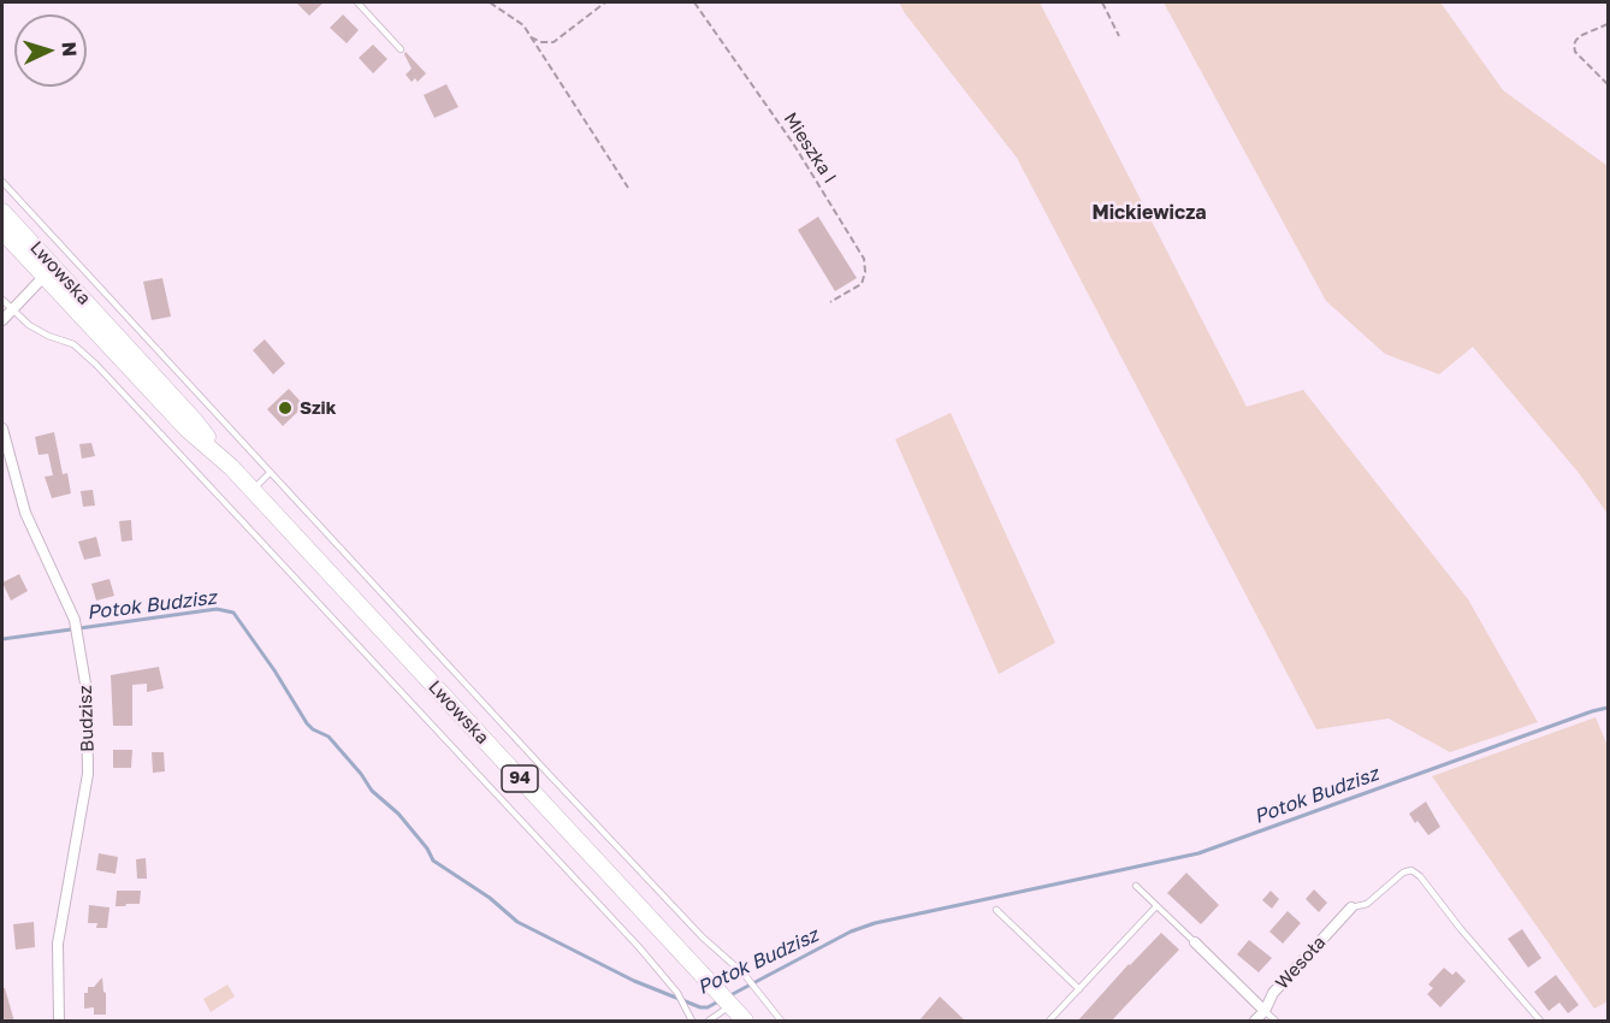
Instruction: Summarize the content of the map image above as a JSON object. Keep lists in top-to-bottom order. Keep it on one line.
{"streets":{"main road":["Lwowska","94"],"street":["Budzisz","Wesoła"],"path":["Mieszka I"]},"districts":["Mickiewicza"],"water":["Potok Budzisz"],"places":["Szik"],"north":"right"}
